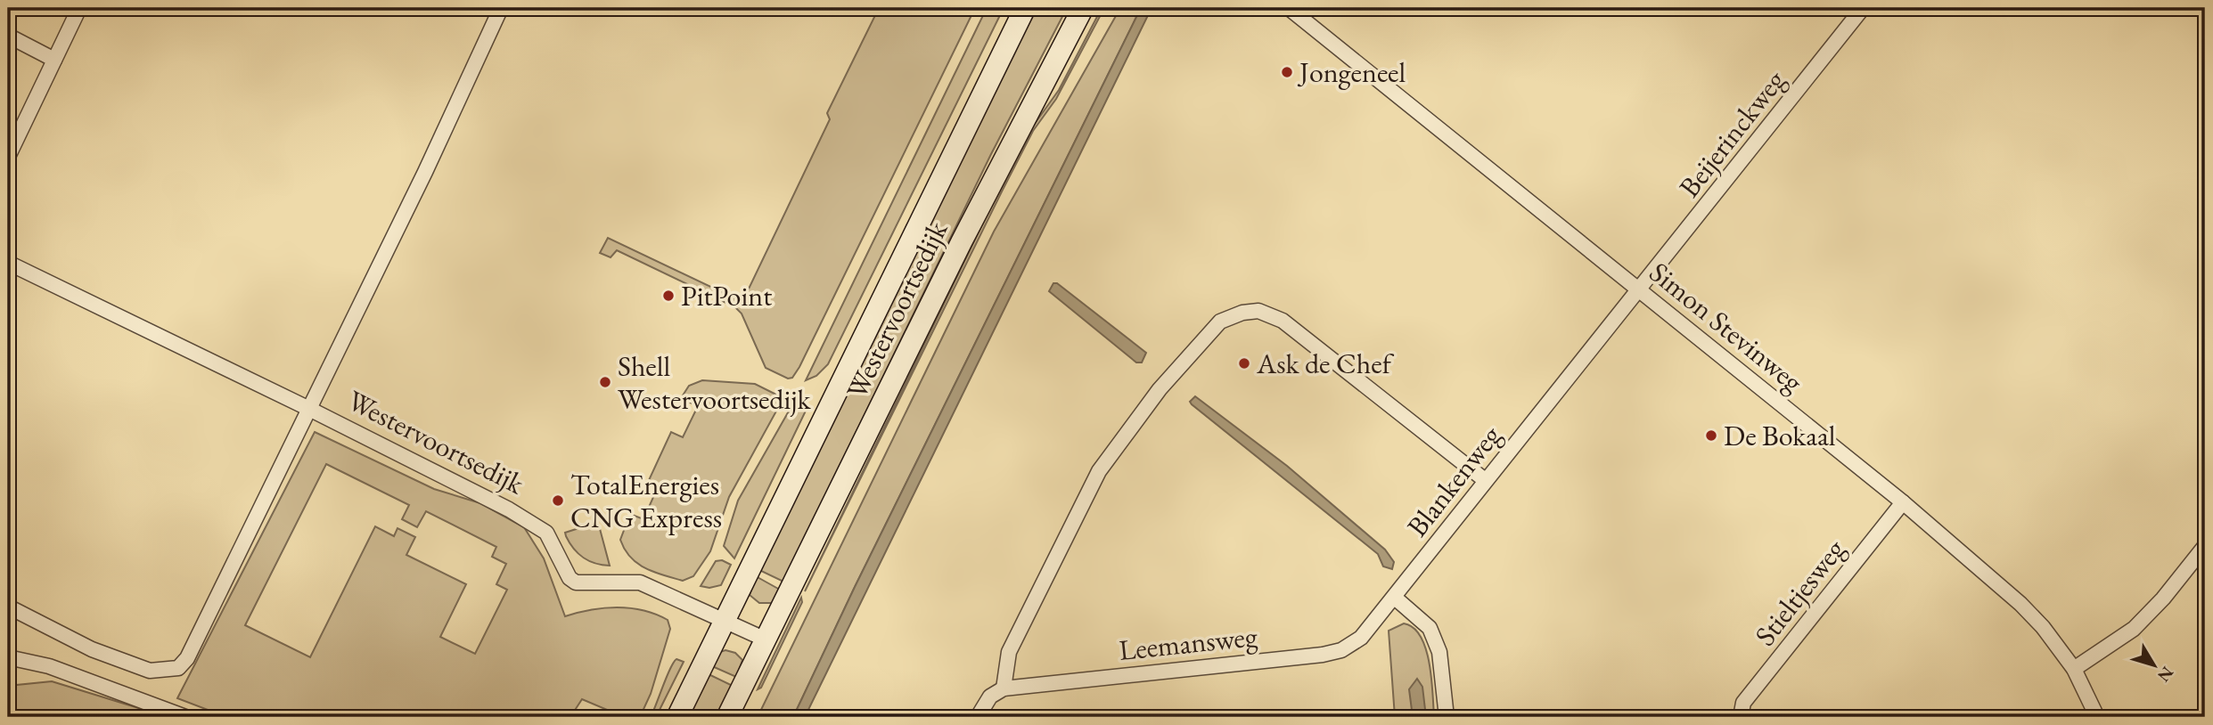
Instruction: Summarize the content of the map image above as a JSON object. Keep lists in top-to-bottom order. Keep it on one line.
{"streets":{"main road":["Westervoortsedijk"],"street":["Beijerinckweg","Simon Stevinweg","Blankenweg","Stieltjesweg","Leemansweg"]},"crossings":[["Beijerinckweg","Simon Stevinweg"],["Beijerinckweg","Blankenweg"],["Simon Stevinweg","Blankenweg"],["Simon Stevinweg","Stieltjesweg"],["Blankenweg","Leemansweg"]],"places":["Jongeneel","PitPoint","Ask de Chef","Shell Westervoortsedijk","De Bokaal","TotalEnergies CNG Express"],"north":"bottom right"}
